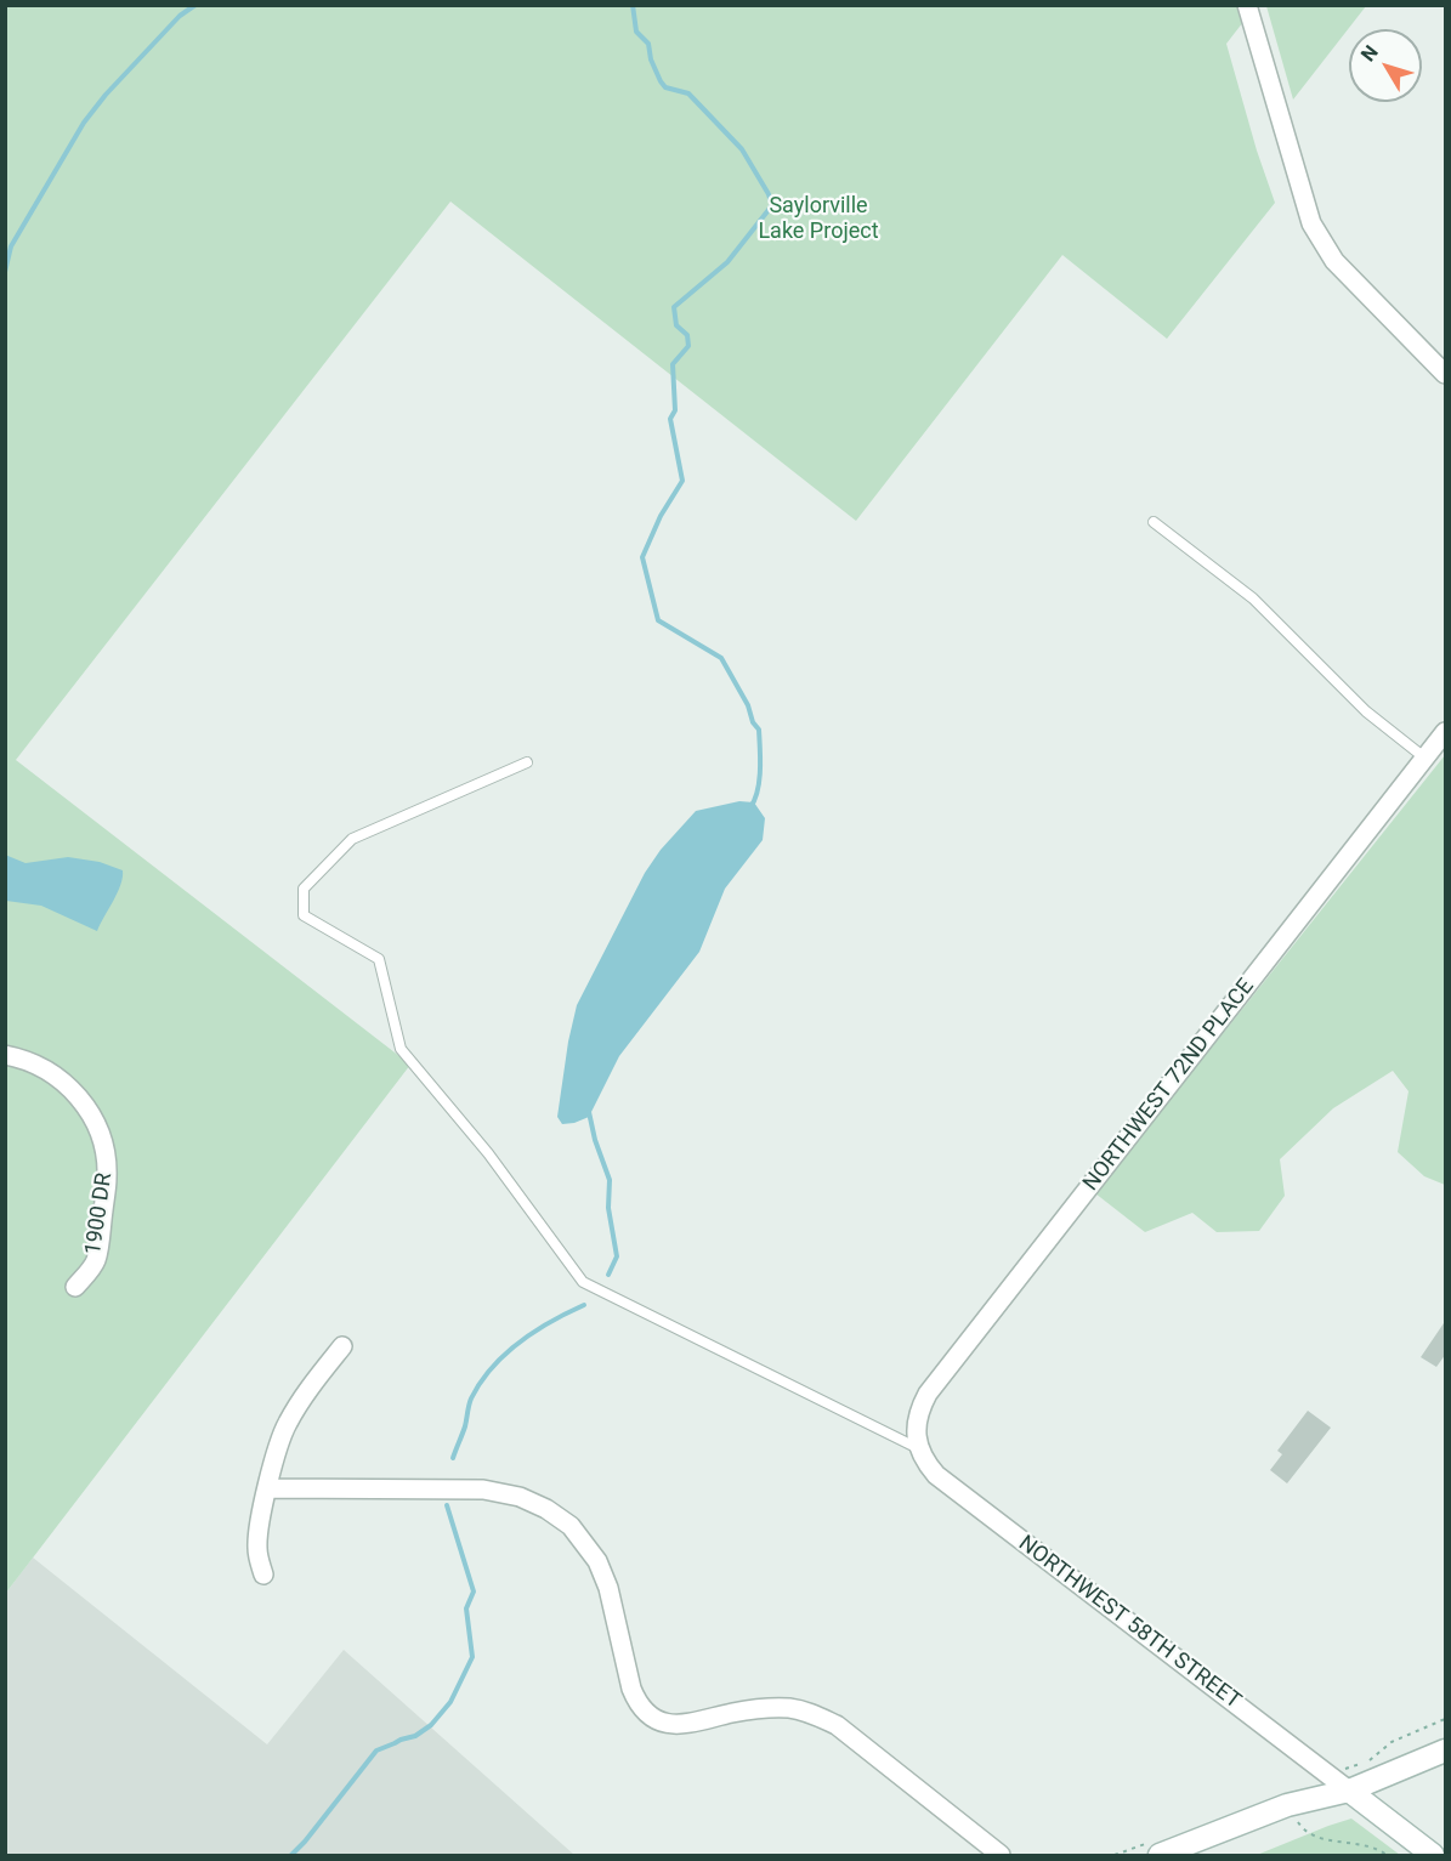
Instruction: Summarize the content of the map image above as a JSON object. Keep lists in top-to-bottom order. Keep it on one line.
{"streets":{"street":["NORTHWEST 72ND PLACE","1900 DR","NORTHWEST 58TH STREET"]},"crossings":[["NORTHWEST 72ND PLACE","NORTHWEST 58TH STREET"]],"parks":["Saylorville Lake Project"],"north":"top left"}
